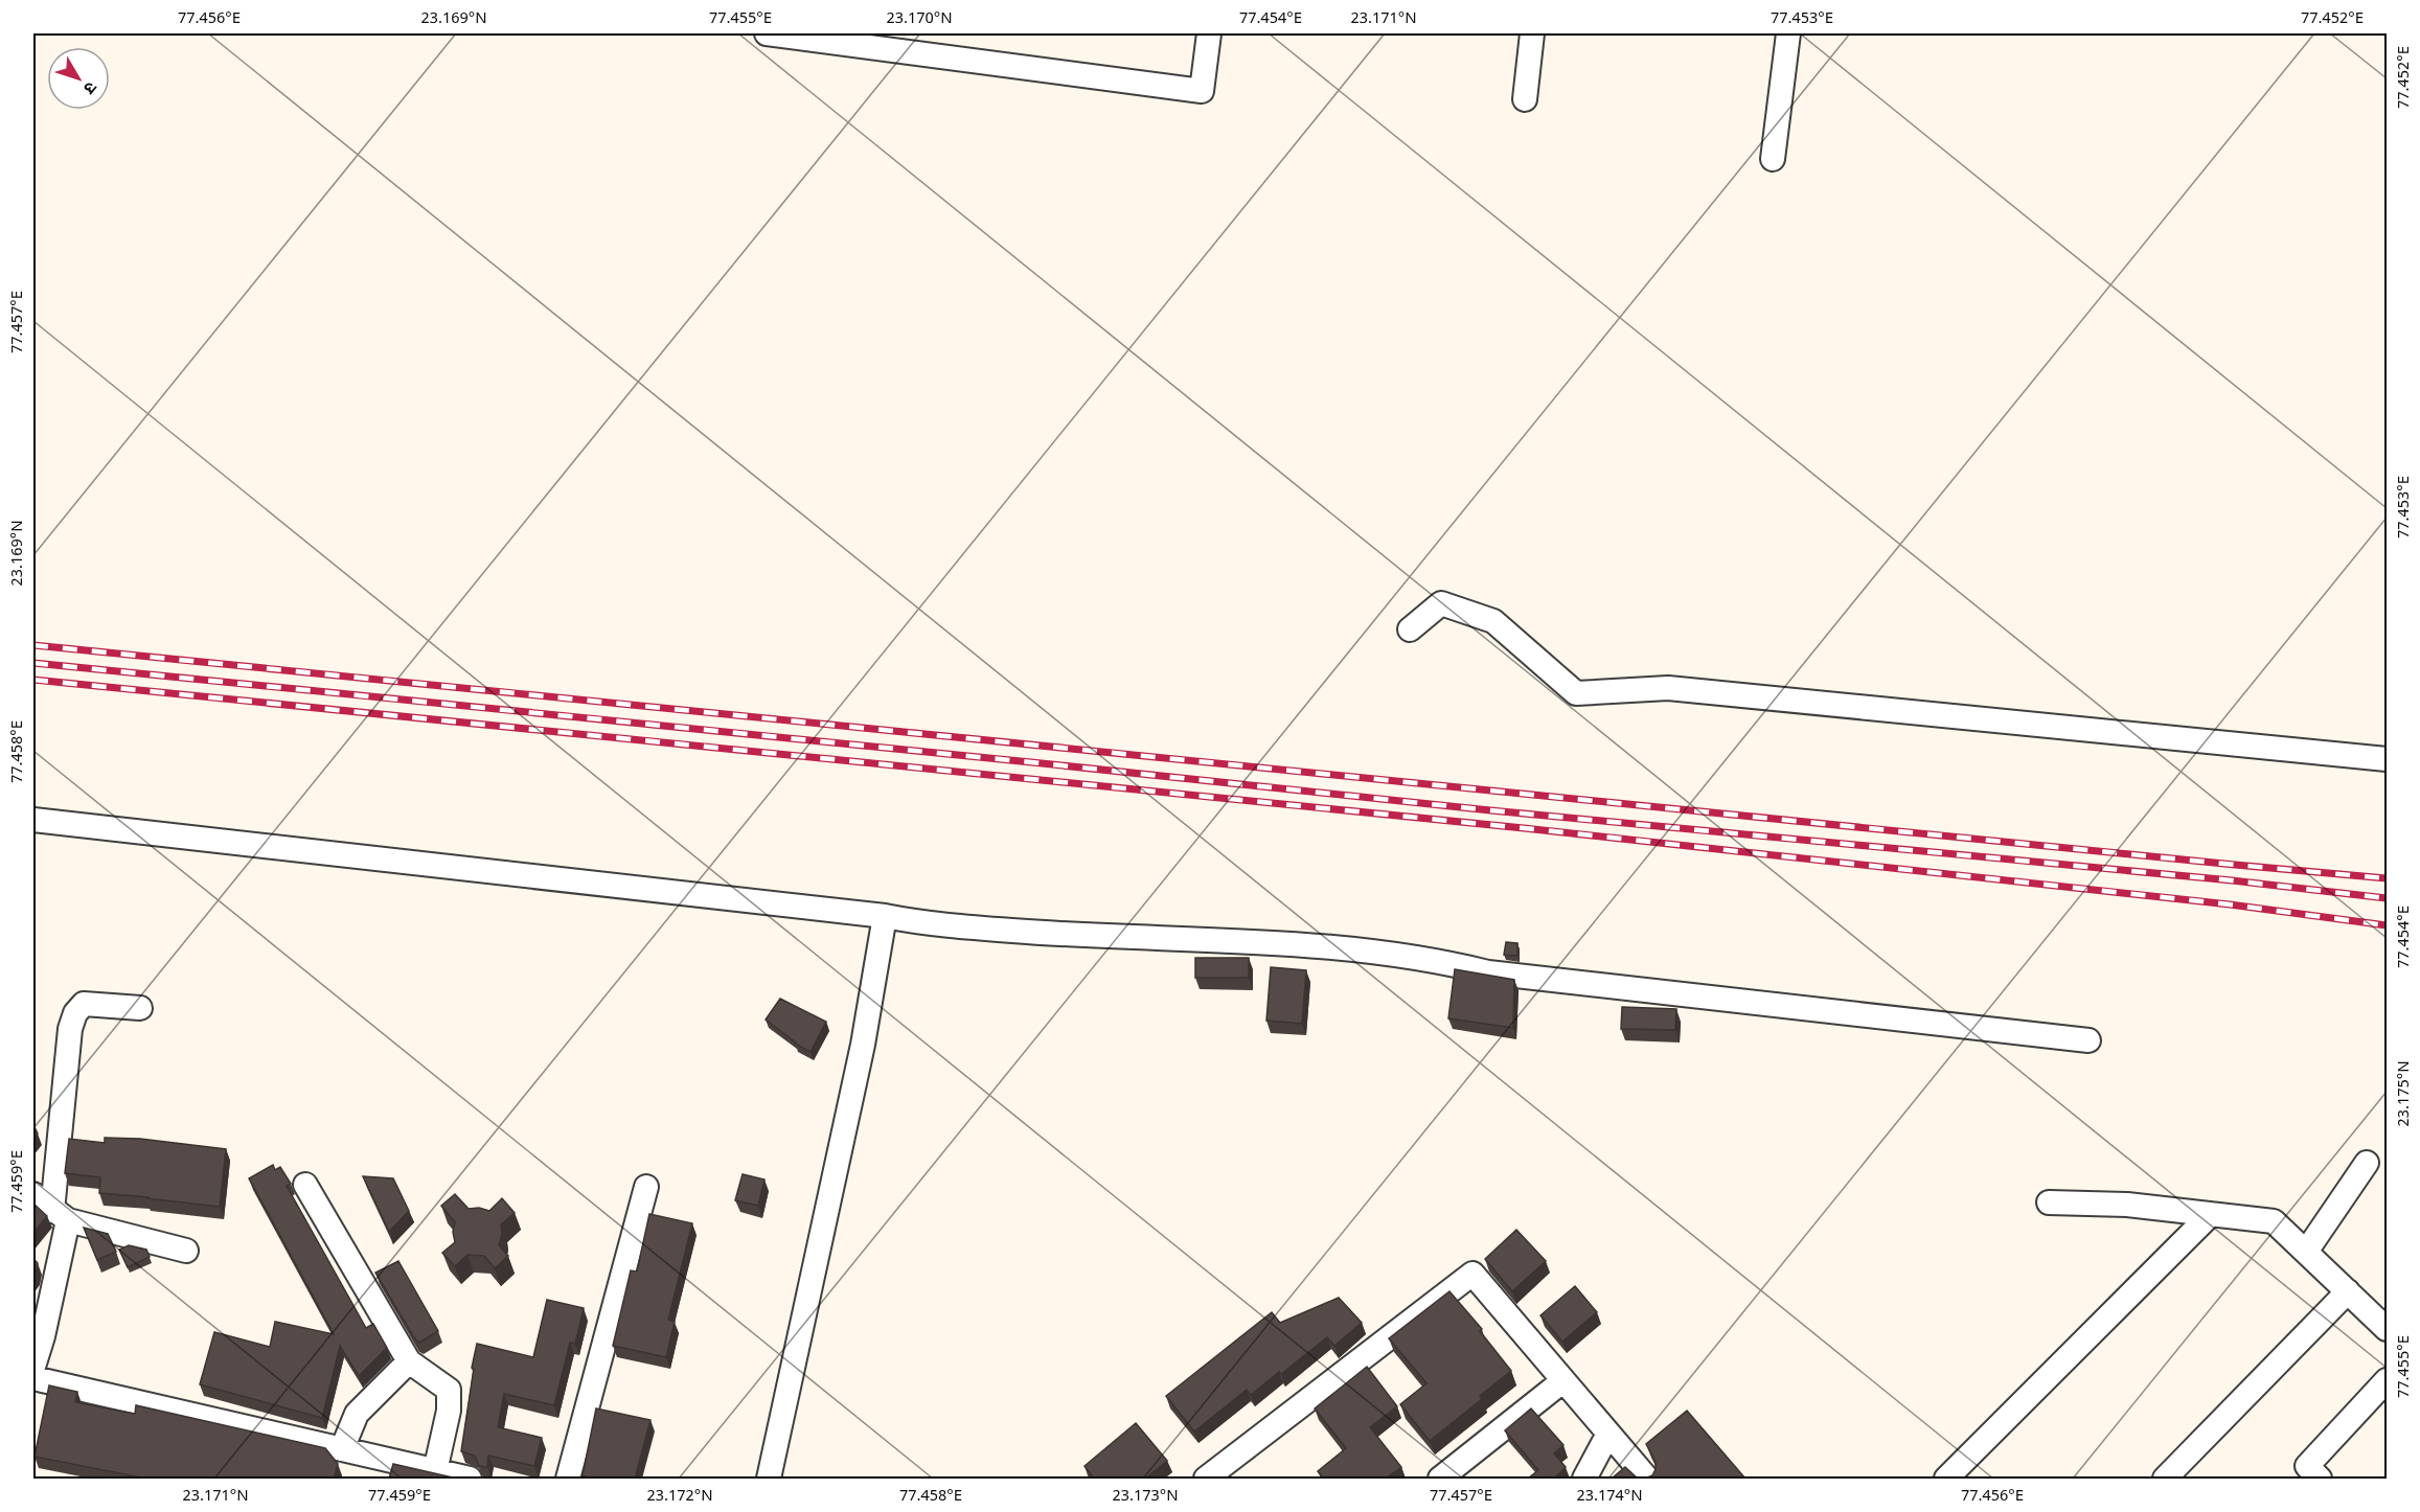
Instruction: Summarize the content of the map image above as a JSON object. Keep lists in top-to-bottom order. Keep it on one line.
{"north":"bottom right","coordinates":["77.456°E","23.169°N","77.455°E","23.170°N","77.454°E","23.171°N","77.453°E","77.452°E","77.457°E","77.458°E","23.175°N","77.459°E","23.172°N","23.173°N","23.174°N"]}
